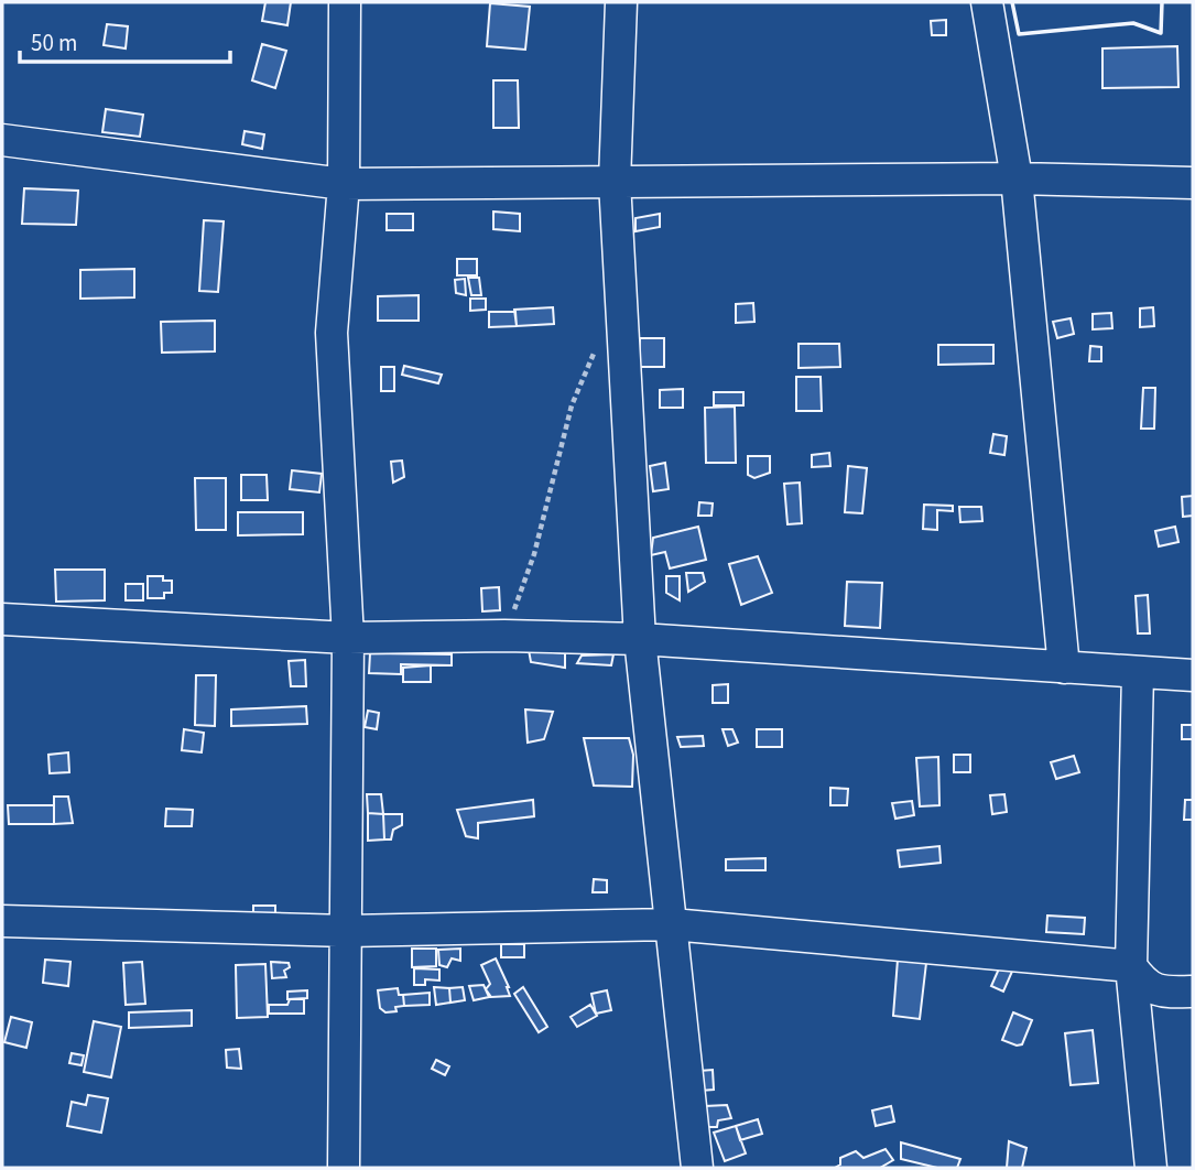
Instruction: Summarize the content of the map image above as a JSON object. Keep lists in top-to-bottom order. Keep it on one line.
{"scale_bar":"50 m"}
